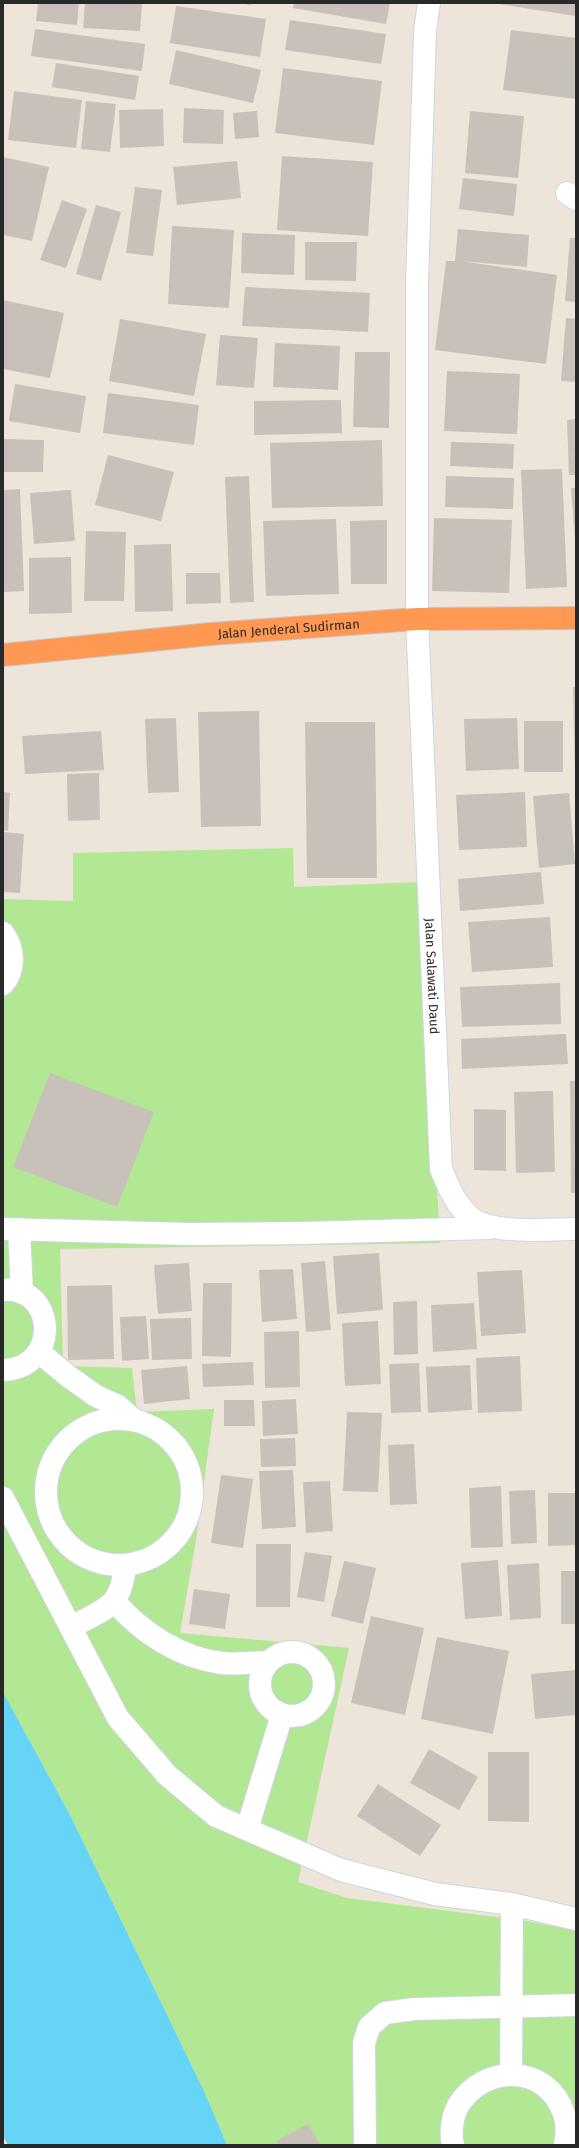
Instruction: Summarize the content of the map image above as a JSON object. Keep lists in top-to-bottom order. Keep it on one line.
{"streets":{"highway":["Jalan Jenderal Sudirman"],"street":["Jalan Salawati Daud"]},"crossings":[["Jalan Jenderal Sudirman","Jalan Salawati Daud"]]}
